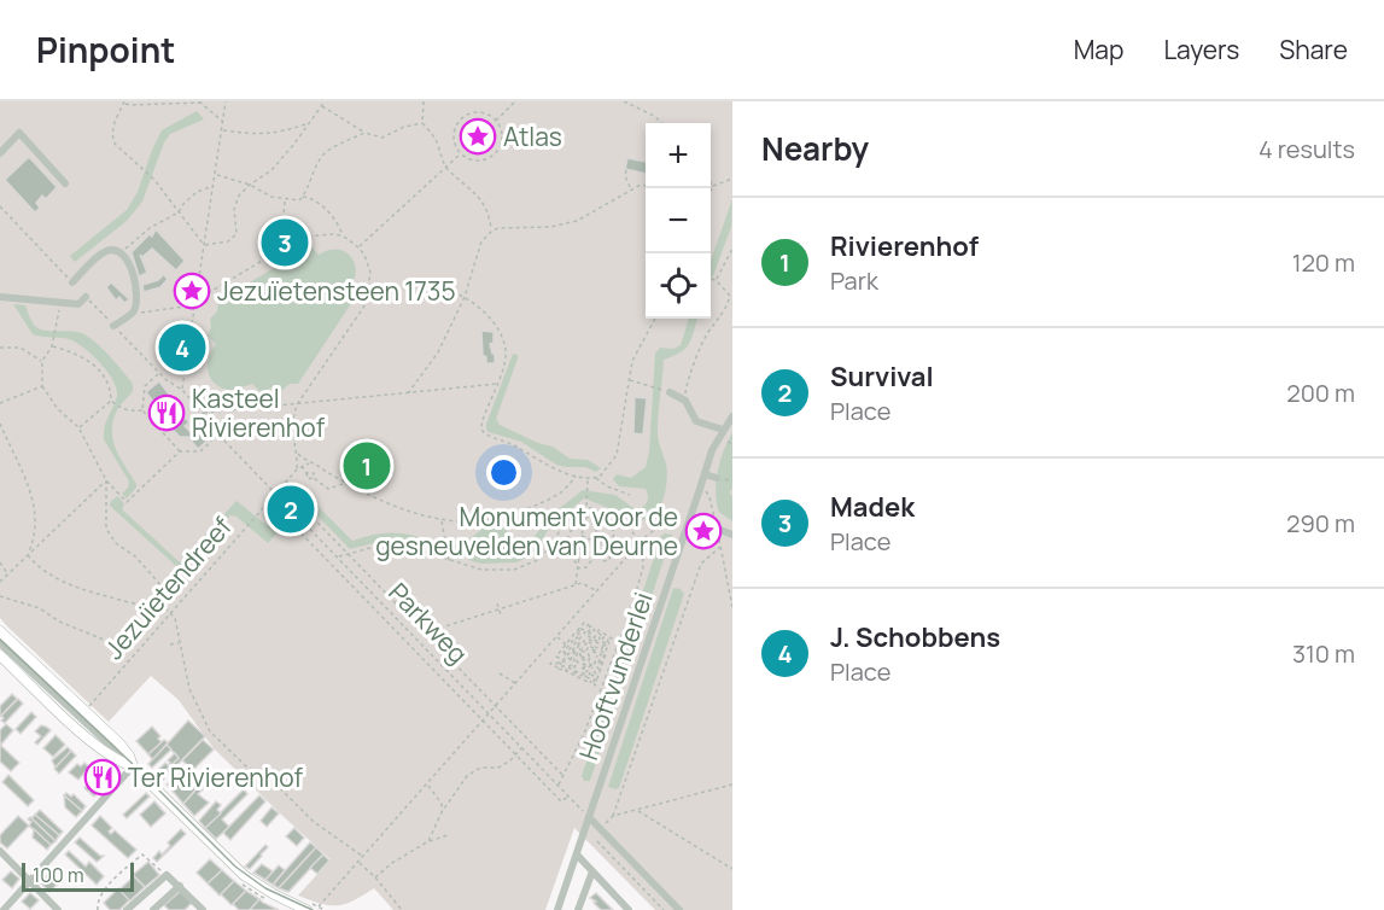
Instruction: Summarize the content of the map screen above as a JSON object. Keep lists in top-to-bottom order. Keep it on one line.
{"streets":{"street":["Hooftvunderlei"],"path":["Jezuïetendreef","Parkweg"]},"crossings":[["Jezuïetendreef","Parkweg"],["Parkweg","Hooftvunderlei"]],"places":{"place":["Atlas","Jezuïetensteen 1735","Monument voor de gesneuvelden van Deurne"],"restaurant":["Kasteel Rivierenhof","Ter Rivierenhof"]},"scale_bar":"100 m","page":{"header":"Pinpoint","nav":["Map","Layers","Share"],"heading":["Nearby","4 results"],"map_buttons":["+","−"],"list":[{"mark":"1","name":"Rivierenhof","note":"Park","value":"120 m"},{"mark":"2","name":"Survival","note":"Place","value":"200 m"},{"mark":"3","name":"Madek","note":"Place","value":"290 m"},{"mark":"4","name":"J. Schobbens","note":"Place","value":"310 m"}],"pins":["3","4","1","2"],"scale":"100 m"}}
